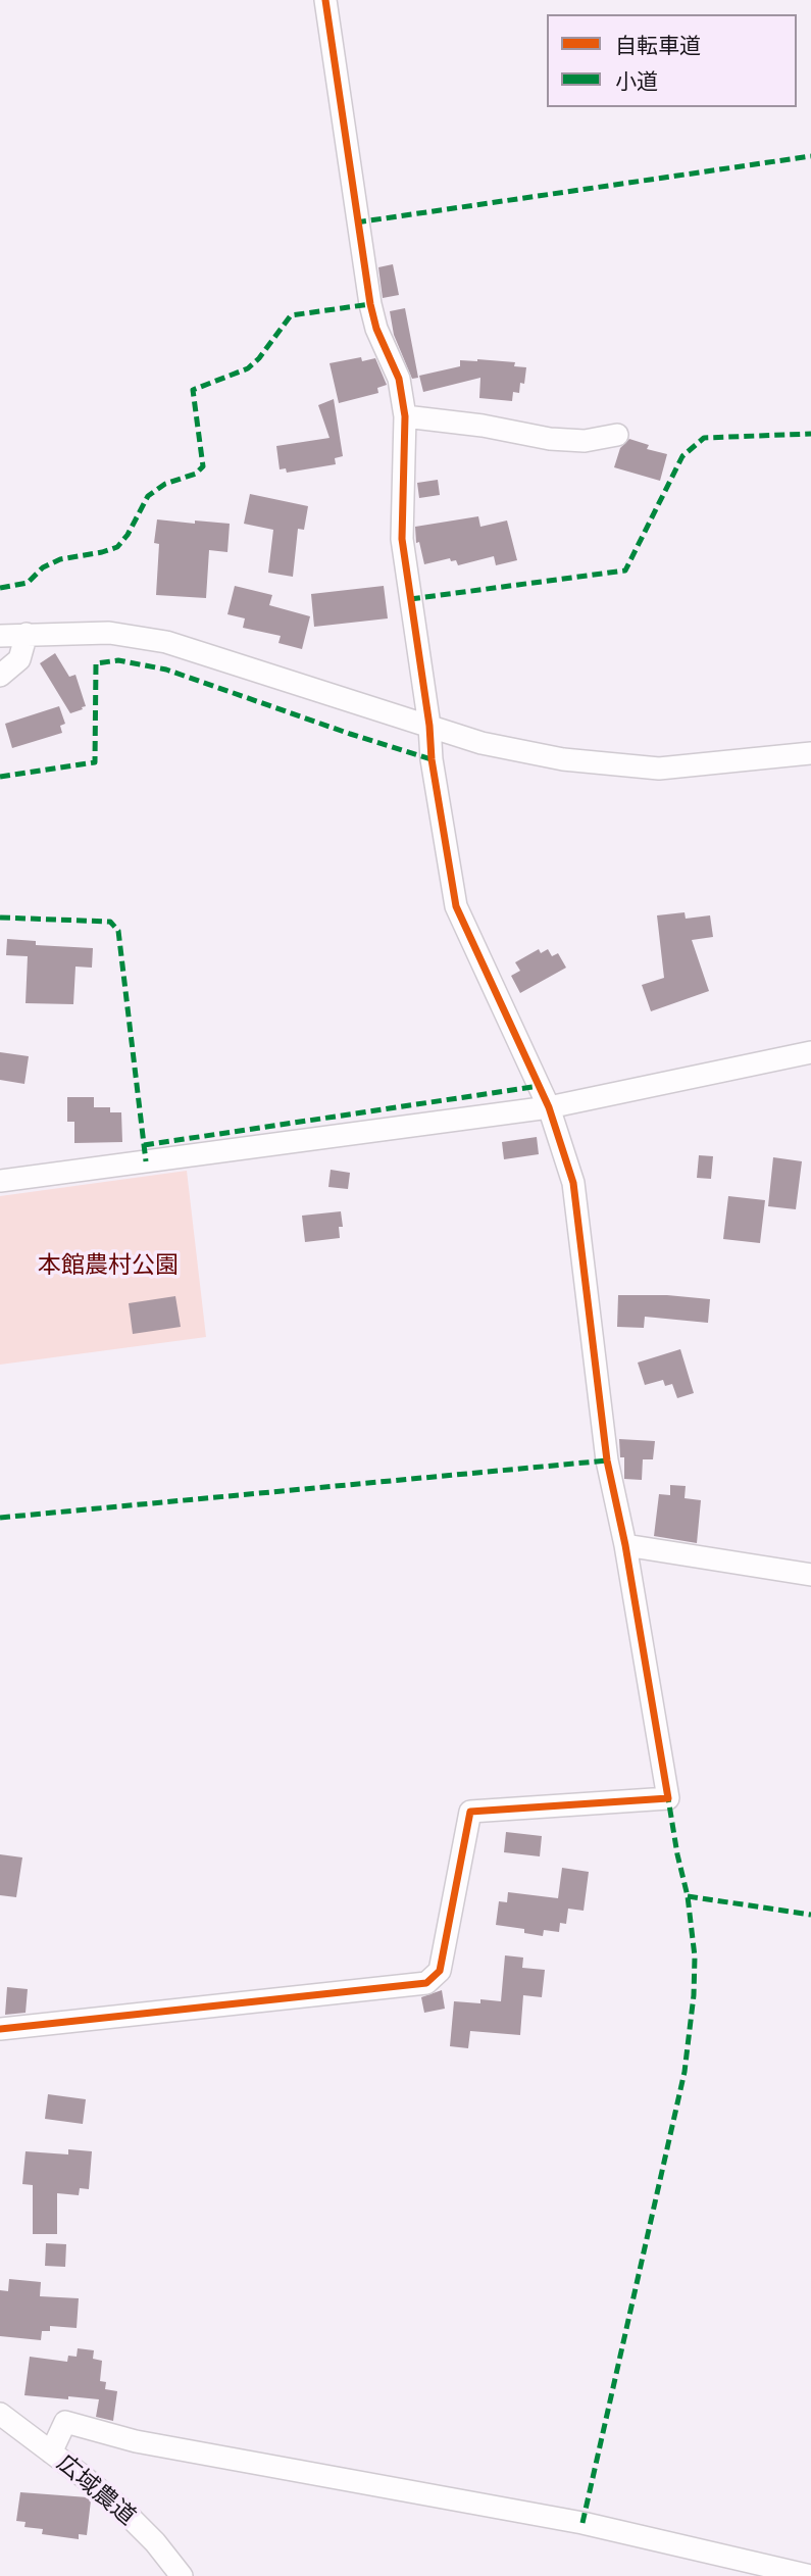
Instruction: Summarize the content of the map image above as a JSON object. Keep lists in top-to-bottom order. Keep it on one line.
{"streets":{"street":["広域農道"]},"parks":["本館農村公園"],"legend":["自転車道","小道"]}
